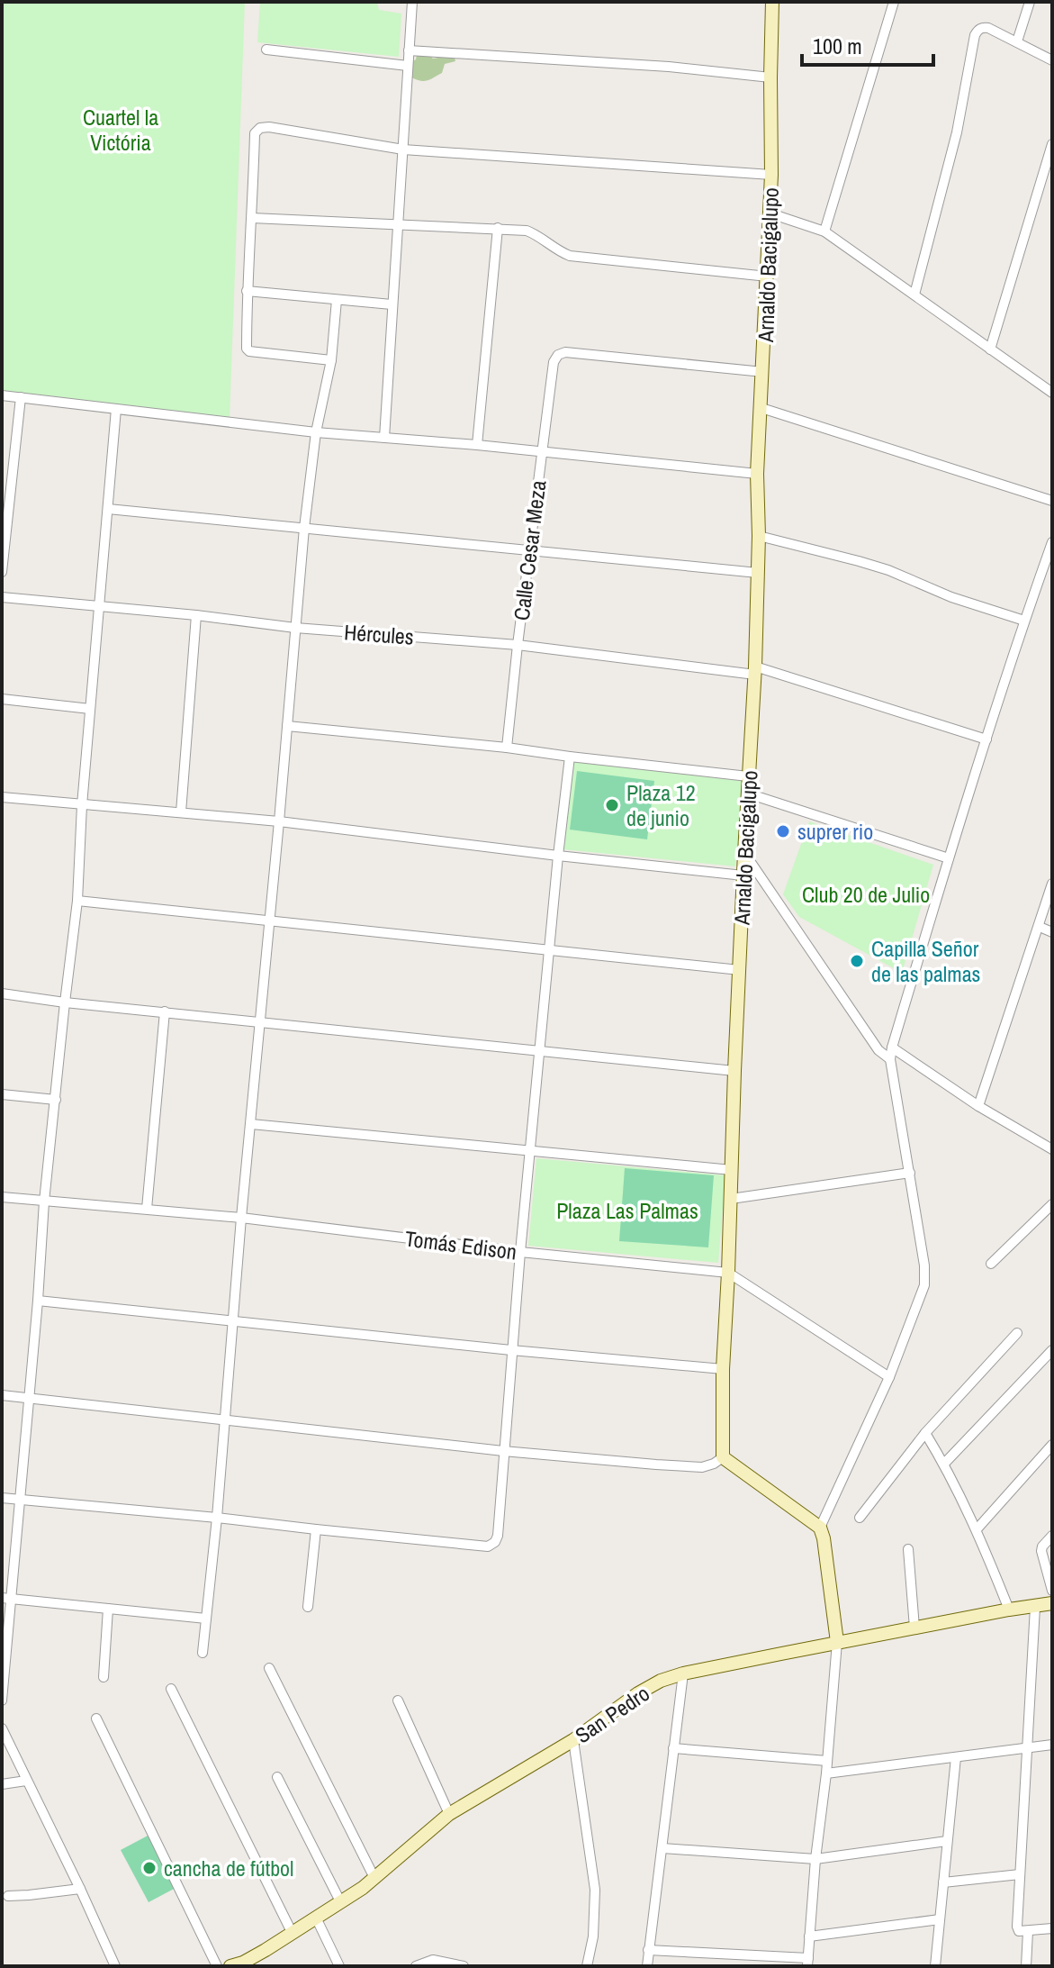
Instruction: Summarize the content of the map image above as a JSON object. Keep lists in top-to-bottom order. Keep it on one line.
{"streets":{"street":["Arnaldo Bacigalupo","Calle Cesar Meza","Hércules","Tomás Edison","San Pedro"]},"crossings":[["Arnaldo Bacigalupo","Calle Cesar Meza"],["Arnaldo Bacigalupo","Hércules"],["Arnaldo Bacigalupo","Tomás Edison"],["Calle Cesar Meza","Hércules"]],"parks":["Cuartel la Victória","Club 20 de Julio","Plaza Las Palmas"],"places":["Plaza 12 de junio","suprer rio","Capilla Señor de las palmas","cancha de fútbol"],"scale_bar":"100 m"}
